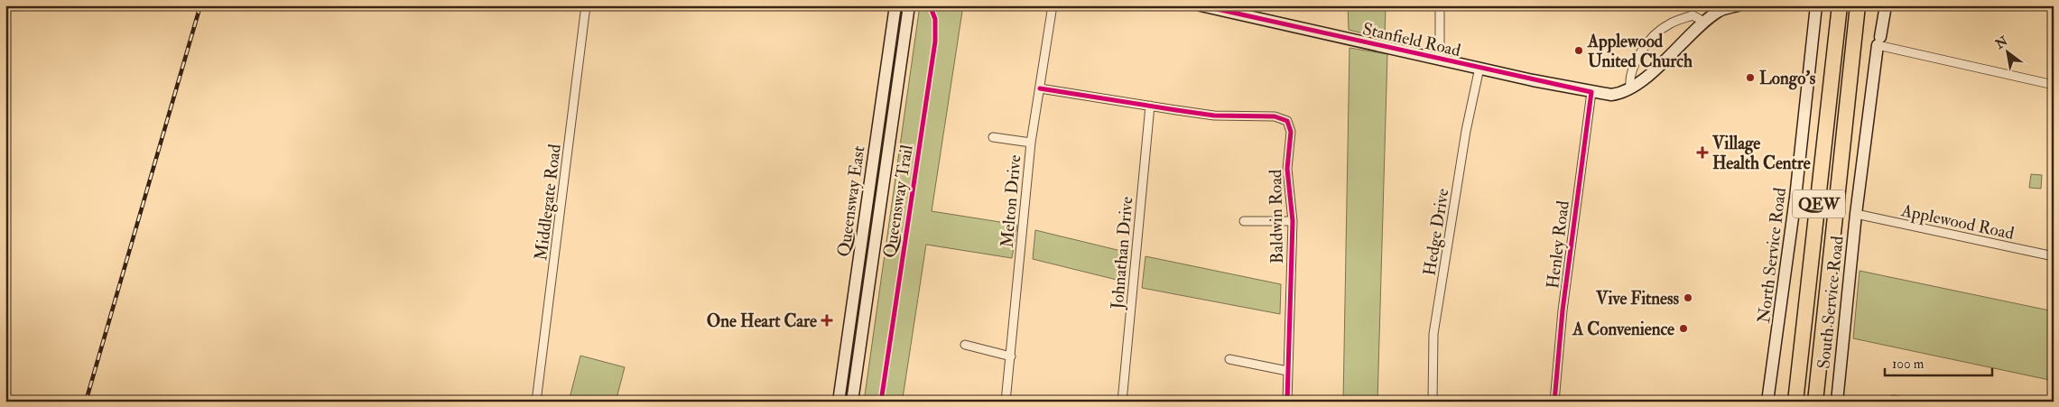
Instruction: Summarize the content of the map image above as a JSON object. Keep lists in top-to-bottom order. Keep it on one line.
{"streets":{"highway":["QEW"],"main road":["Stanfield Road","Queensway East","North Service Road","South Service Road"],"street":["Melton Drive","Middlegate Road","Baldwin Road","Applewood Road","Hedge Drive","Henley Road","Johnathan Drive"],"cycle path":["Queensway Trail"]},"crossings":[["Stanfield Road","Hedge Drive"],["Stanfield Road","Henley Road"],["Melton Drive","Baldwin Road"],["Baldwin Road","Johnathan Drive"],["Applewood Road","South Service Road"]],"places":{"other":["Applewood United Church","Longo's","Vive Fitness","A Convenience"],"health":["Village Health Centre","One Heart Care"]},"scale_bar":"100 m","north":"top left"}
